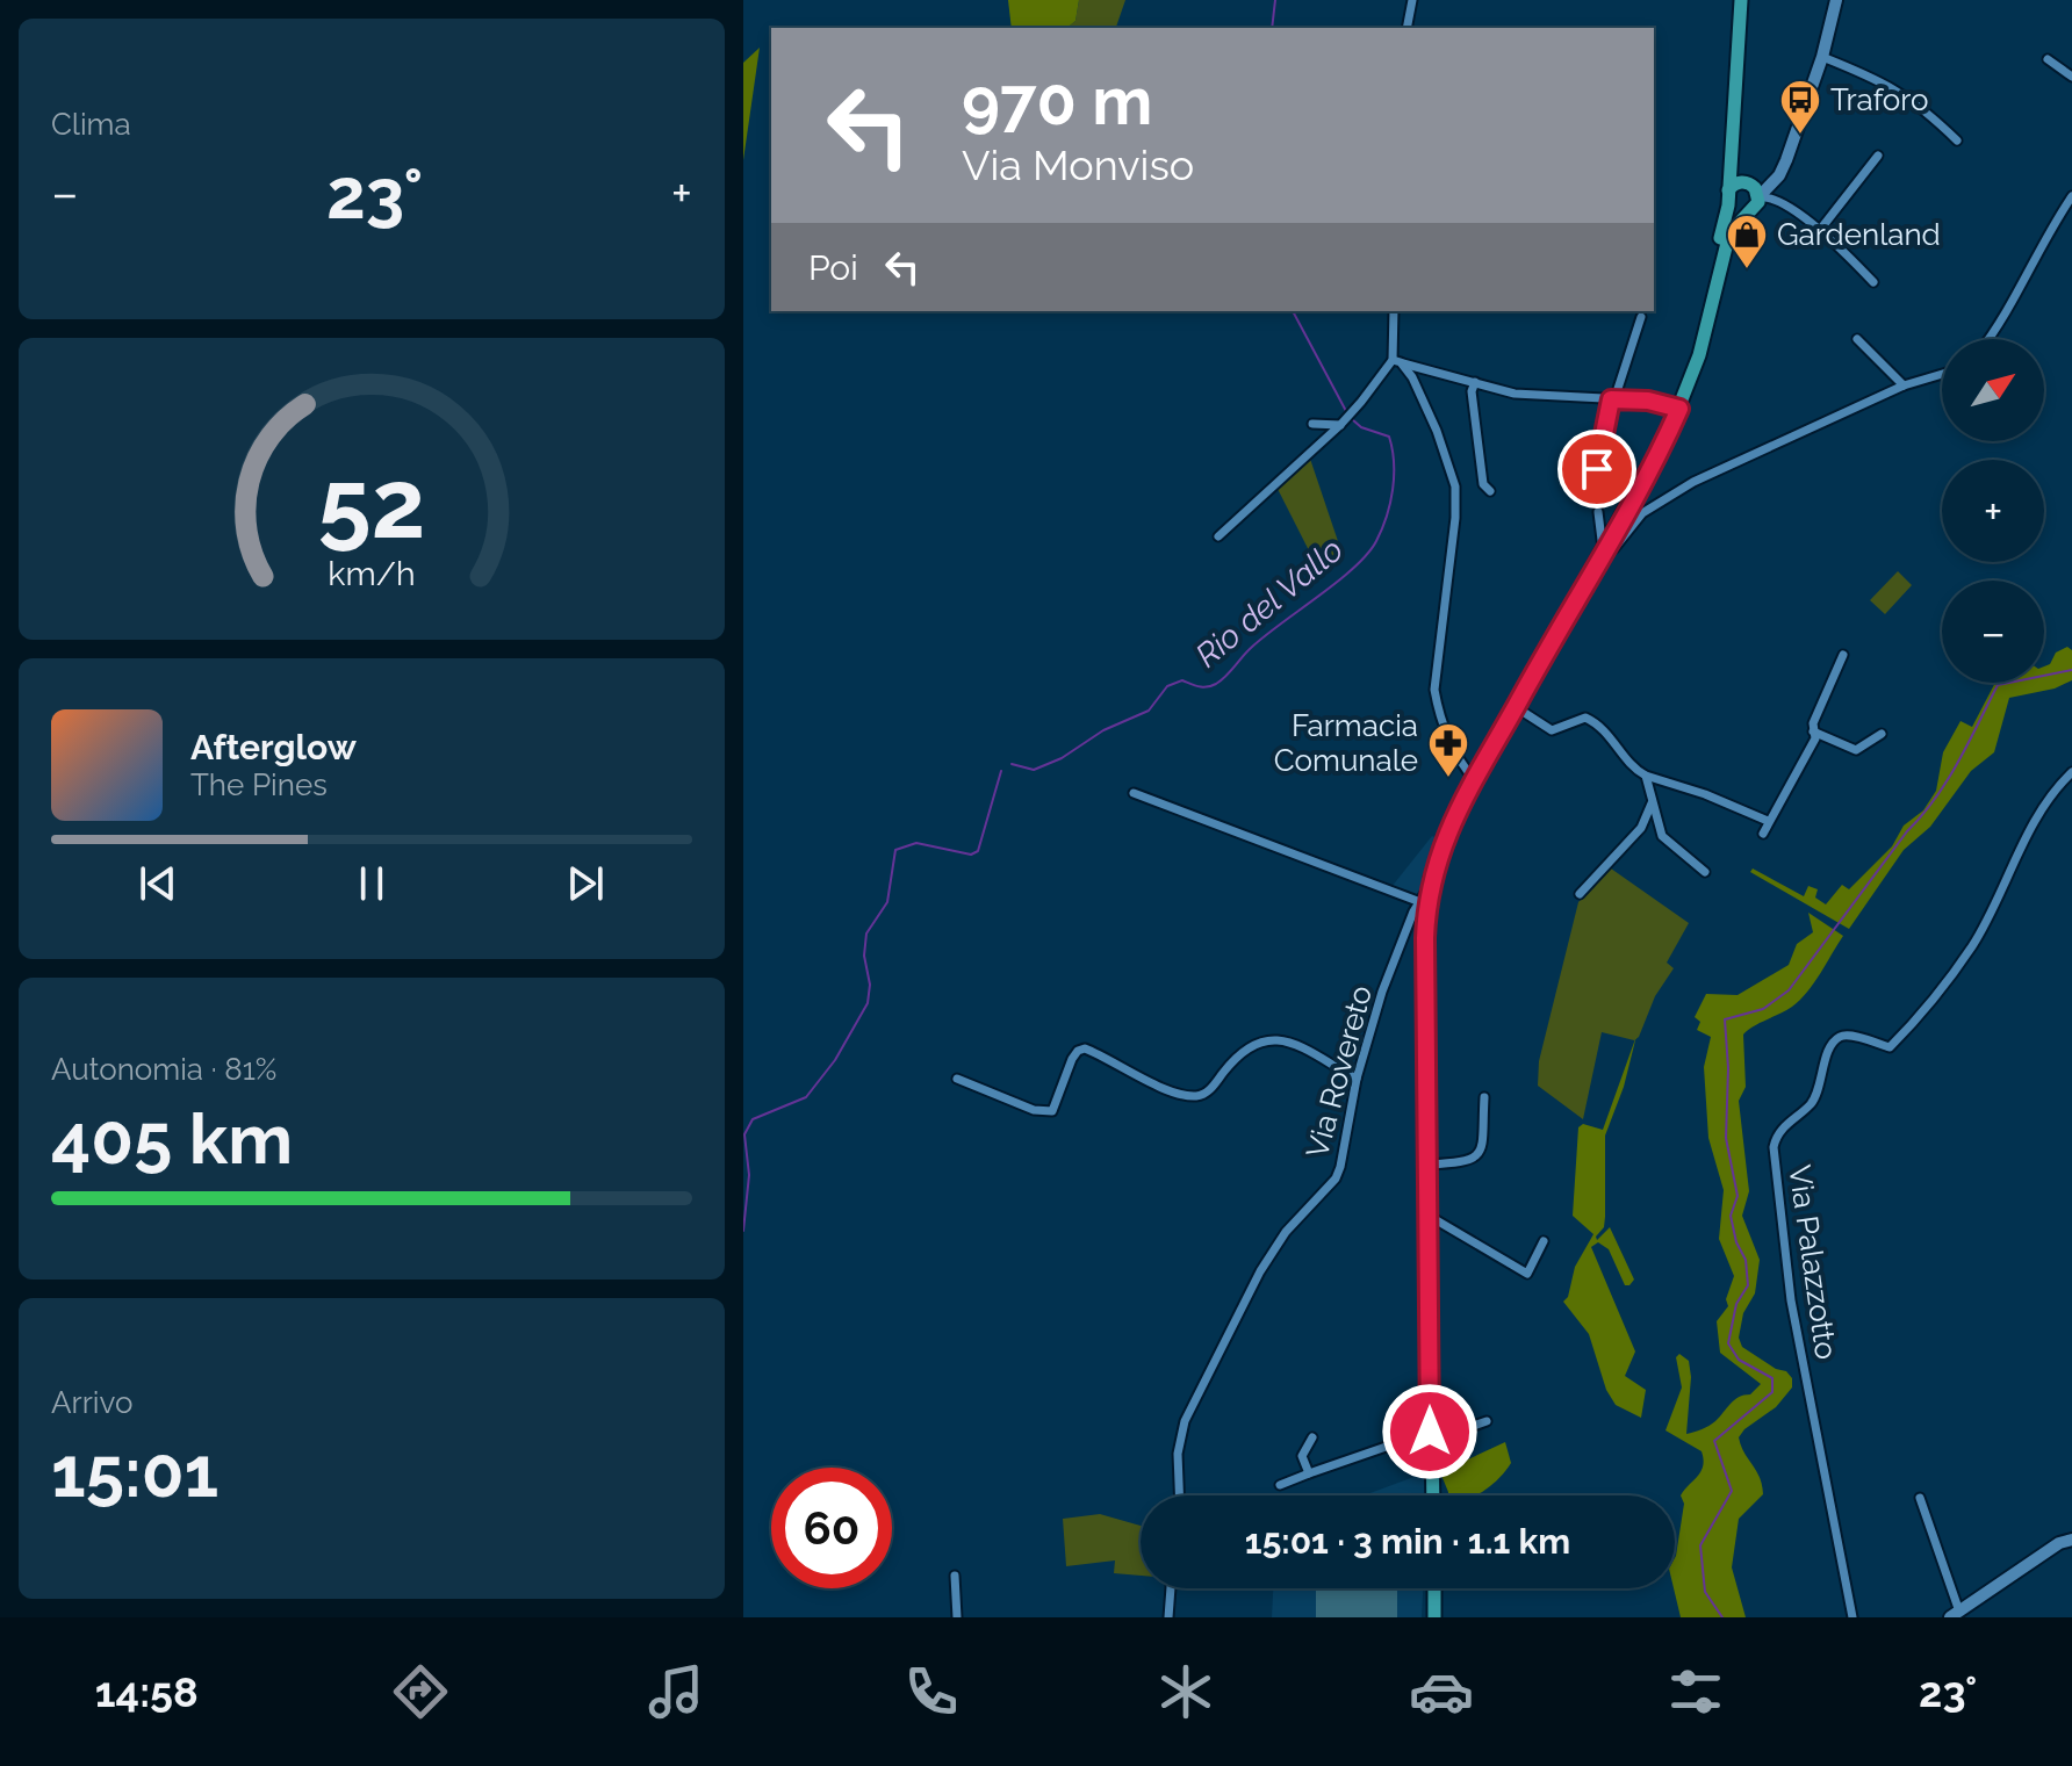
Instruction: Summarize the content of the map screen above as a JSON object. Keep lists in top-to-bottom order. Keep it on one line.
{"streets":{"street":["Via Rovereto","Via Palazzotto"]},"water":["Rio del Vallo"],"places":{"bus stop":["Traforo"],"shop":["Gardenland"],"pharmacy":["Farmacia Comunale"]},"north":"top right","page":{"tile":["Clima",["Autonomia · 81%","405 km"],["Arrivo","15:01"]],"turn":["970 m","Via Monviso"],"heat":["−","23°","+"],"then":"Poi","map_buttons":["+","−"],"song":["Afterglow","The Pines"],"limit":"60","trip":"15:01 · 3 min · 1.1 km","tabs":["14:58","23°"],"gauge":["52","km/h"]}}
